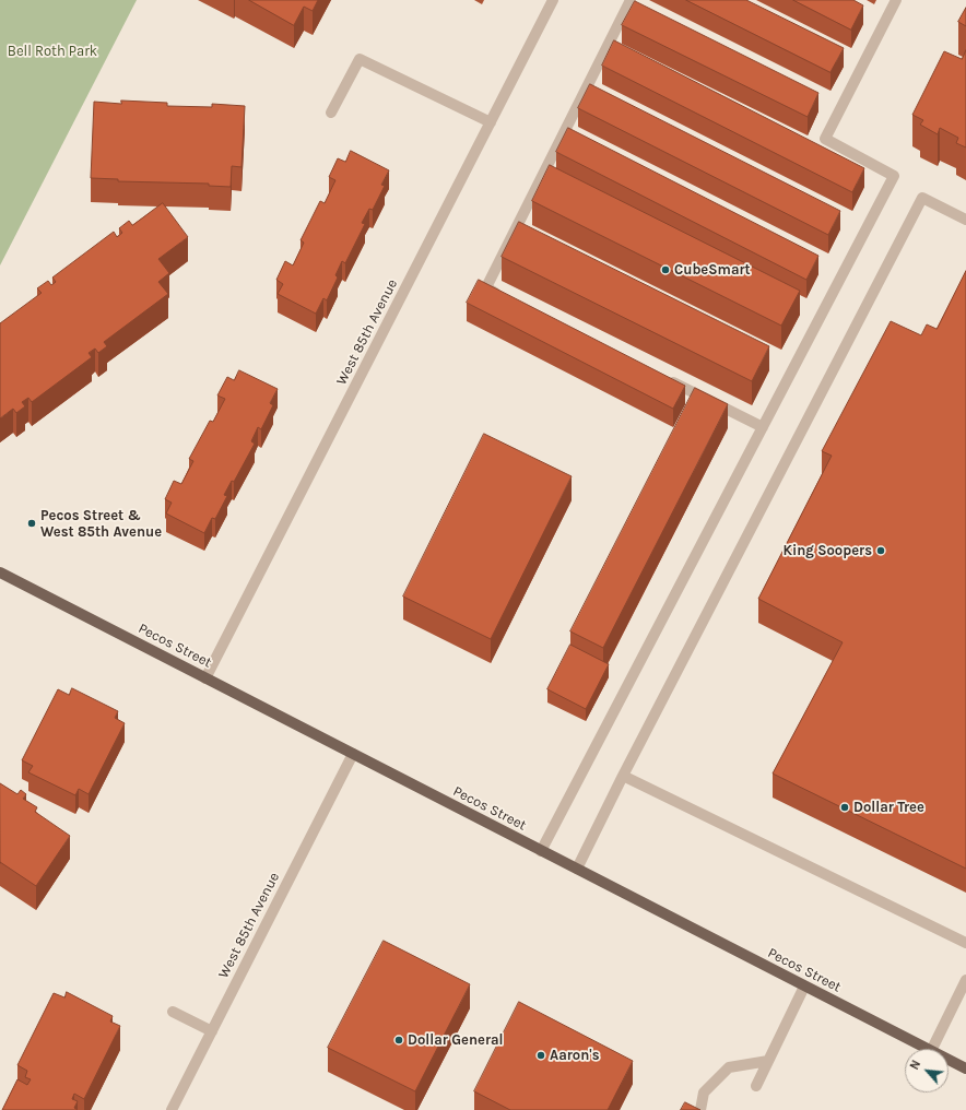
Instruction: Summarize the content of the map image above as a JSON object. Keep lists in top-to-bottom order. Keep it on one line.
{"streets":{"main road":["Pecos Street"],"street":["West 85th Avenue"]},"crossings":[["West 85th Avenue","Pecos Street"]],"parks":["Bell Roth Park"],"places":["CubeSmart","Pecos Street & West 85th Avenue","King Soopers","Dollar Tree","Dollar General","Aaron's"],"north":"top left"}
